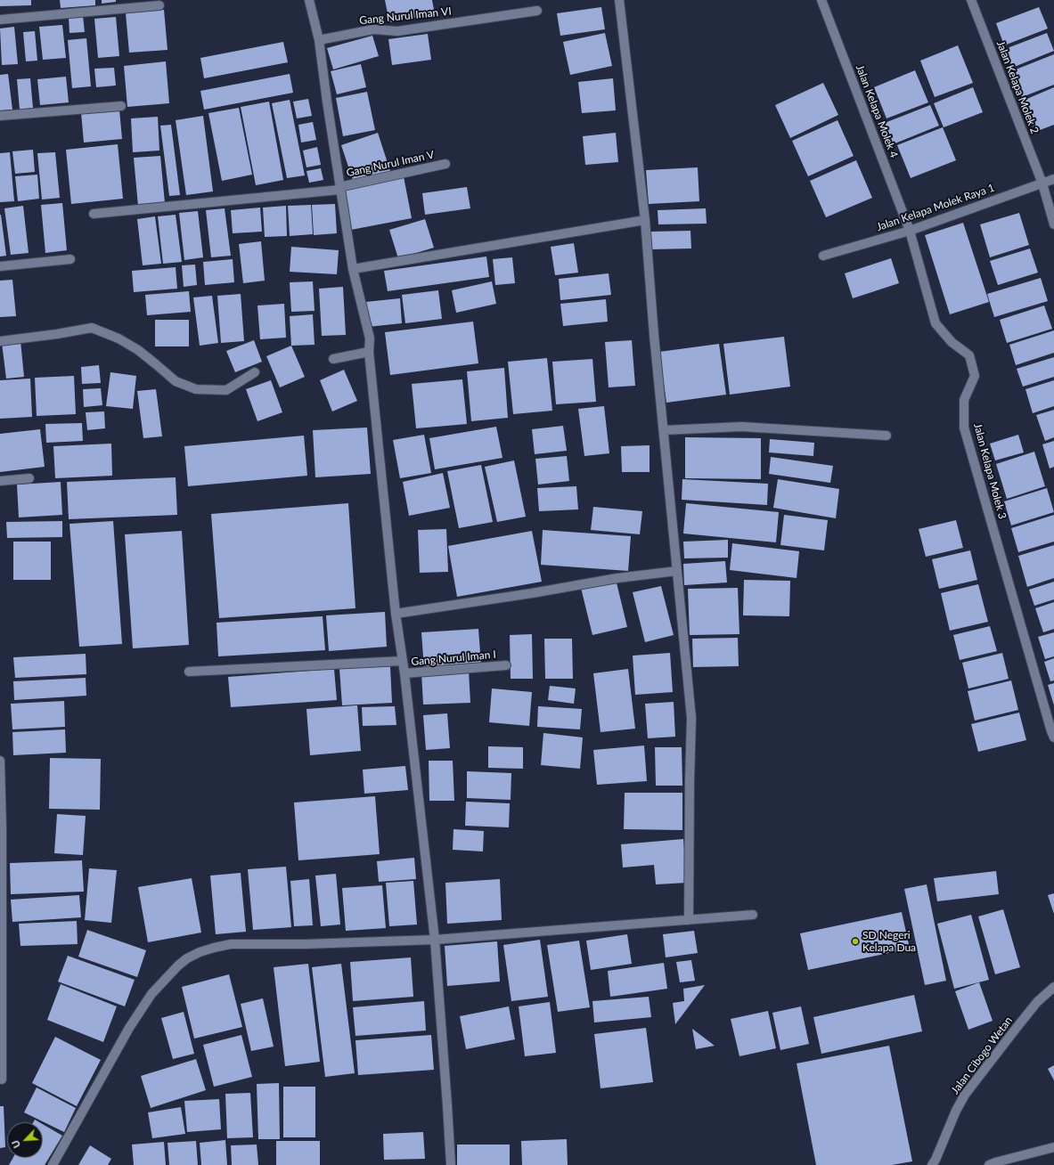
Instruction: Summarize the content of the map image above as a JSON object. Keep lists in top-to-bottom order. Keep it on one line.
{"streets":{"street":["Gang Nurul Iman VI","Jalan Kelapa Molek 2","Jalan Kelapa Molek 4","Gang Nurul Iman V","Jalan Kelapa Molek Raya 1","Jalan Kelapa Molek 3","Gang Nurul Iman I","Jalan Cibogo Wetan"]},"crossings":[["Jalan Kelapa Molek 2","Jalan Kelapa Molek Raya 1"],["Jalan Kelapa Molek 4","Jalan Kelapa Molek Raya 1"],["Jalan Kelapa Molek 4","Jalan Kelapa Molek 3"],["Jalan Kelapa Molek Raya 1","Jalan Kelapa Molek 3"]],"places":["SD Negeri Kelapa Dua"],"north":"bottom left"}
